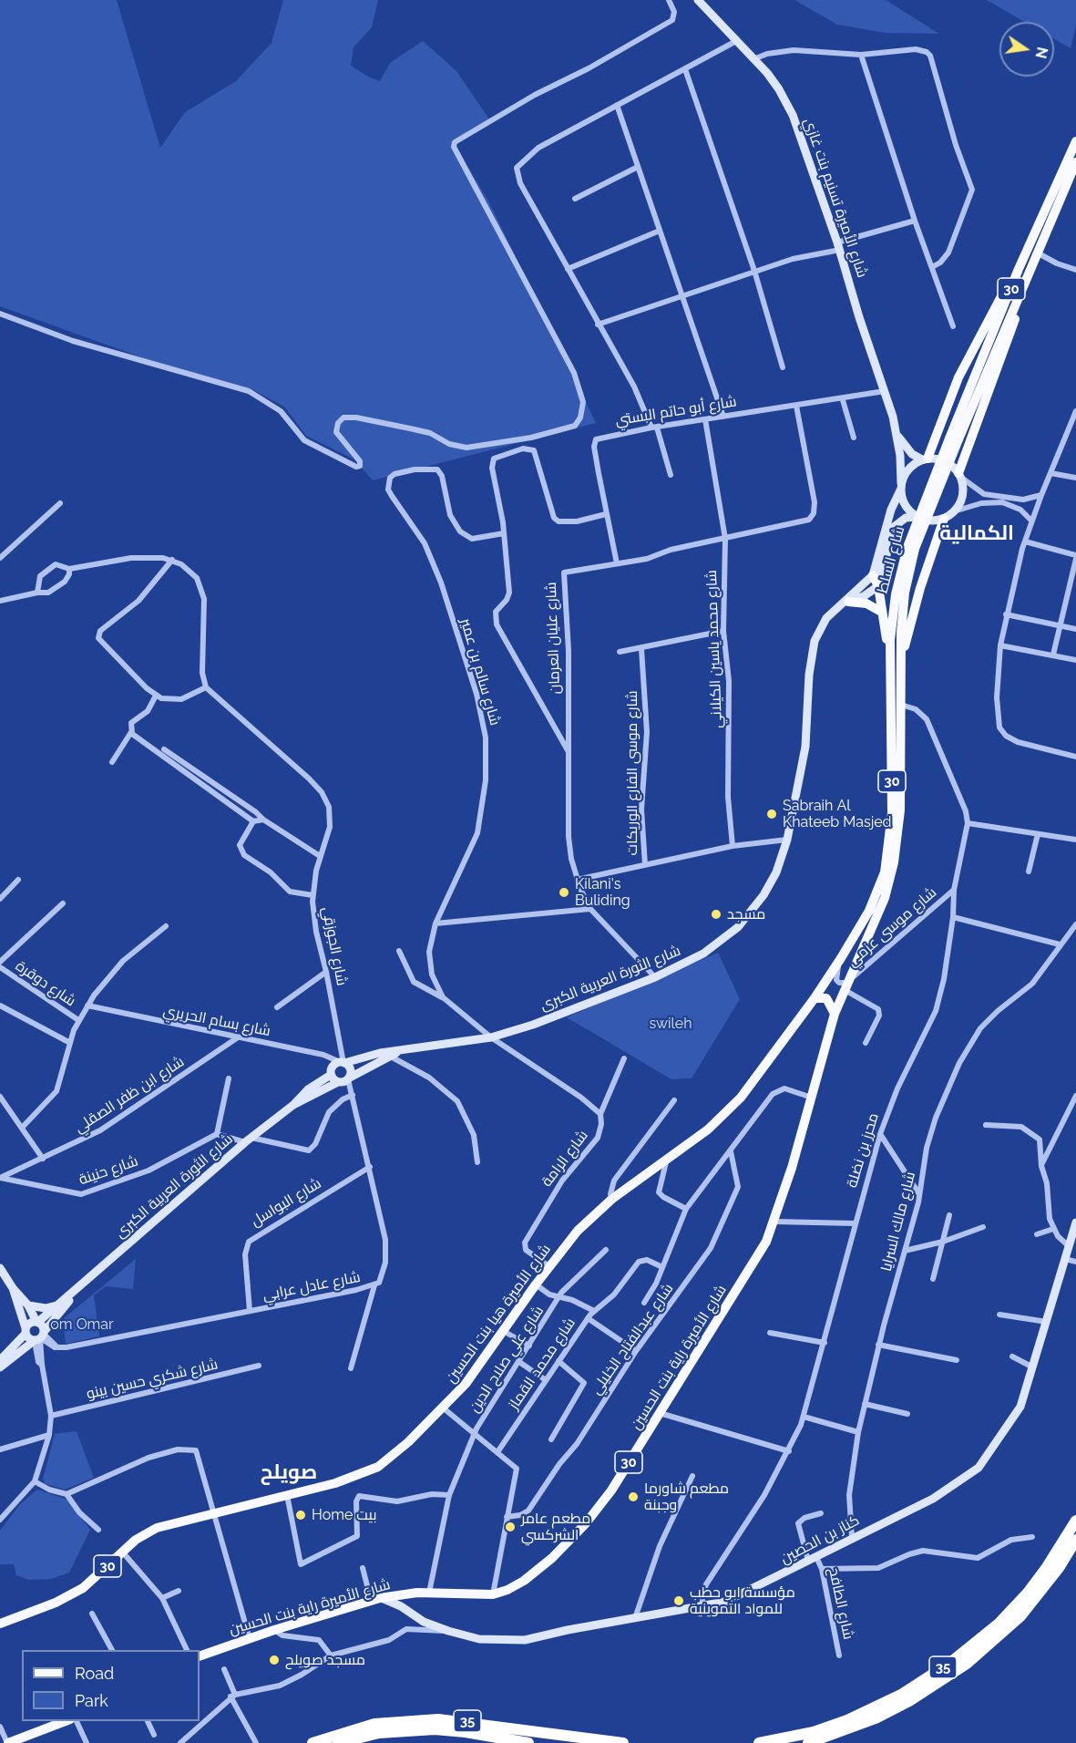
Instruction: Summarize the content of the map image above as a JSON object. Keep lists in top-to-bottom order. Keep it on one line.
{"streets":{"highway":["35"],"main road":["30","شارع السلط","شارع الأميرة هيا بنت الحسين","شارع الأميرة راية بنت الحسين"],"street":["شارع الأميرة تسنيم بنت غازي","شارع أبو حاتم البستي","شارع عليان العرمان","شارع محمد ياسين الكيلاني","شارع سالم بن عمير","شارع موسى الفارع الوريكات","شارع موسى عزمي","شارع الجوزقي","شارع الثورة العربية الكبرى","شارع دوقرة","شارع بسام الحريري","شارع ابن ظفر الصقلي","محرز بن نضلة","شارع الرامة","شارع حنينة","شارع البواسل","شارع مالك السرايا","شارع عادل عرابي","شارع عبدالفتاح الخليلي","شارع علي صلاح الدين","شارع محمد القماز","شارع شكري حسين بينو","كناز بن الحصين","شارع الطافح"]},"crossings":[["شارع الأميرة تسنيم بنت غازي","شارع أبو حاتم البستي"],["شارع أبو حاتم البستي","شارع عليان العرمان"],["شارع أبو حاتم البستي","شارع محمد ياسين الكيلاني"],["شارع السلط","شارع موسى عزمي"],["شارع السلط","محرز بن نضلة"],["شارع السلط","شارع الأميرة هيا بنت الحسين"],["شارع السلط","شارع الأميرة راية بنت الحسين"],["شارع عليان العرمان","شارع محمد ياسين الكيلاني"],["شارع عليان العرمان","شارع الثورة العربية الكبرى"],["شارع سالم بن عمير","شارع الثورة العربية الكبرى"],["شارع موسى عزمي","محرز بن نضلة"],["شارع الجوزقي","شارع الثورة العربية الكبرى"],["شارع الجوزقي","شارع بسام الحريري"],["شارع الثورة العربية الكبرى","شارع بسام الحريري"],["شارع الثورة العربية الكبرى","شارع عادل عرابي"],["شارع بسام الحريري","شارع ابن ظفر الصقلي"],["شارع ابن ظفر الصقلي","شارع حنينة"],["محرز بن نضلة","كناز بن الحصين"],["شارع الرامة","شارع الأميرة هيا بنت الحسين"],["شارع البواسل","شارع عادل عرابي"],["شارع مالك السرايا","كناز بن الحصين"],["شارع الأميرة راية بنت الحسين","شارع علي صلاح الدين"],["شارع الأميرة راية بنت الحسين","كناز بن الحصين"],["كناز بن الحصين","شارع الطافح"]],"districts":["الكمالية","صويلح"],"parks":["swileh","om Omar"],"places":["Sabraih Al Khateeb Masjed","Kilani's Buliding","مسجد","مطعم شاورما وجبنة","Home بيت","مطعم عامر الشركسي","مؤسسة ابو حطب للمواد التموينية","مسجد صويلح"],"legend":["Road","Park"],"north":"right"}
